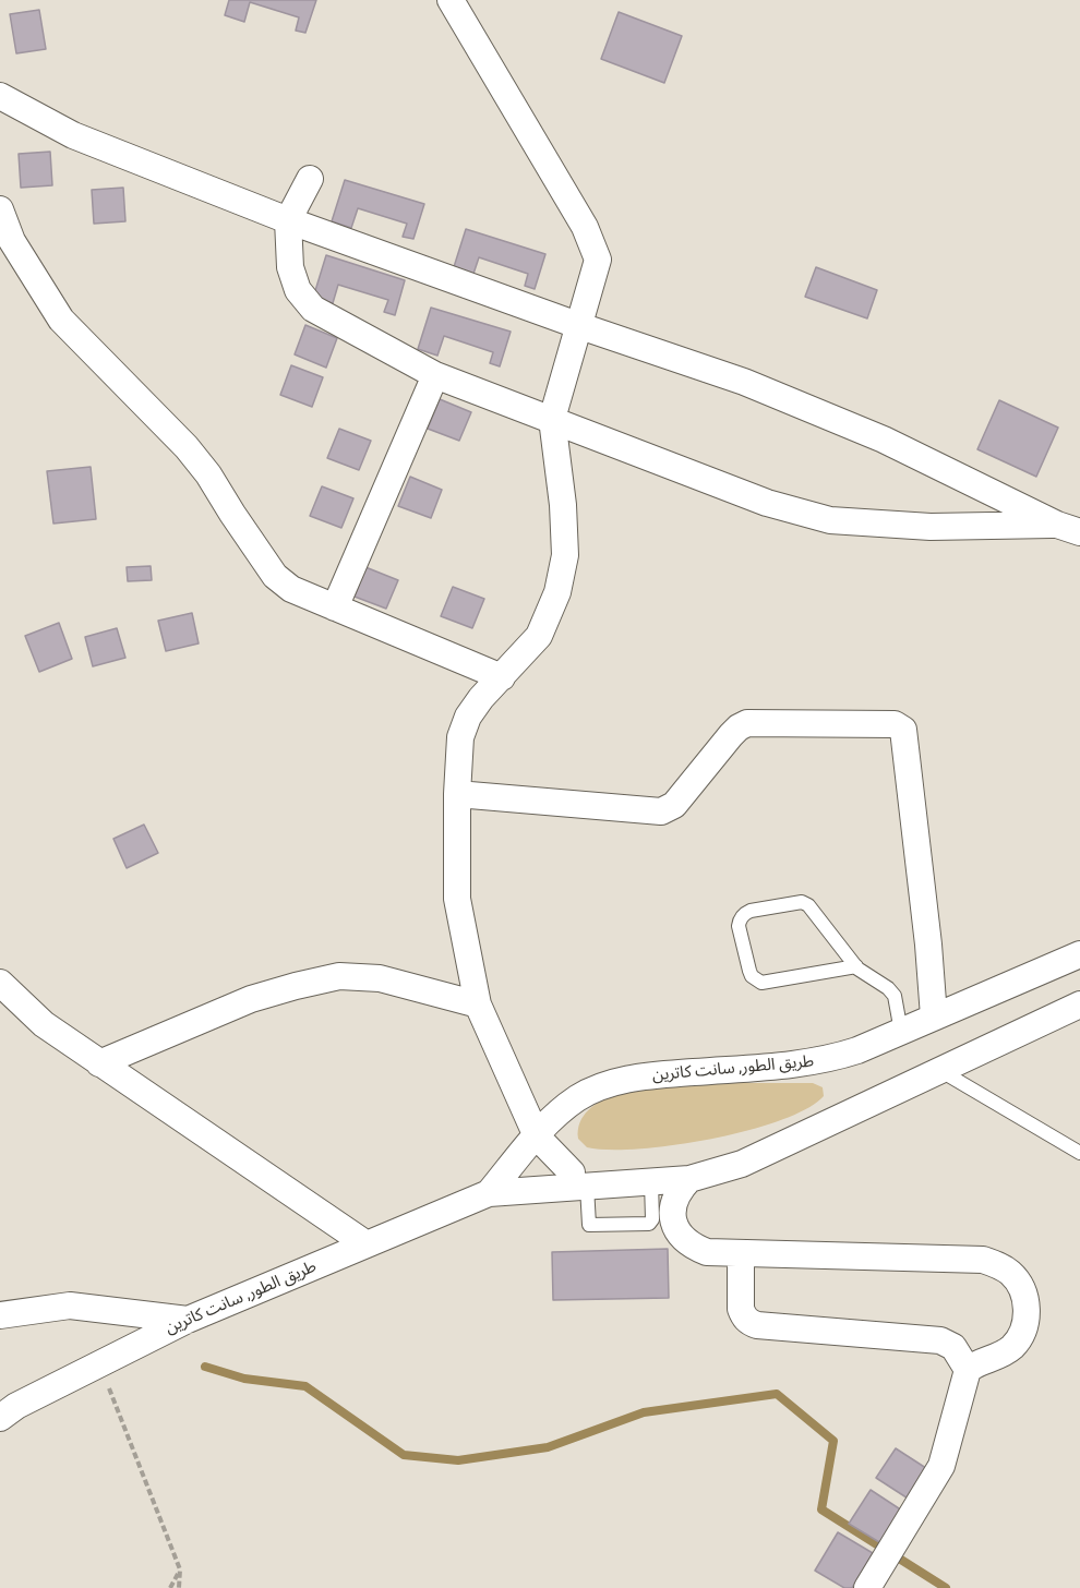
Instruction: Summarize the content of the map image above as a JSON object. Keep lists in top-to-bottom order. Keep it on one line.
{"streets":{"street":["طريق الطور, سانت كاترين"]}}
